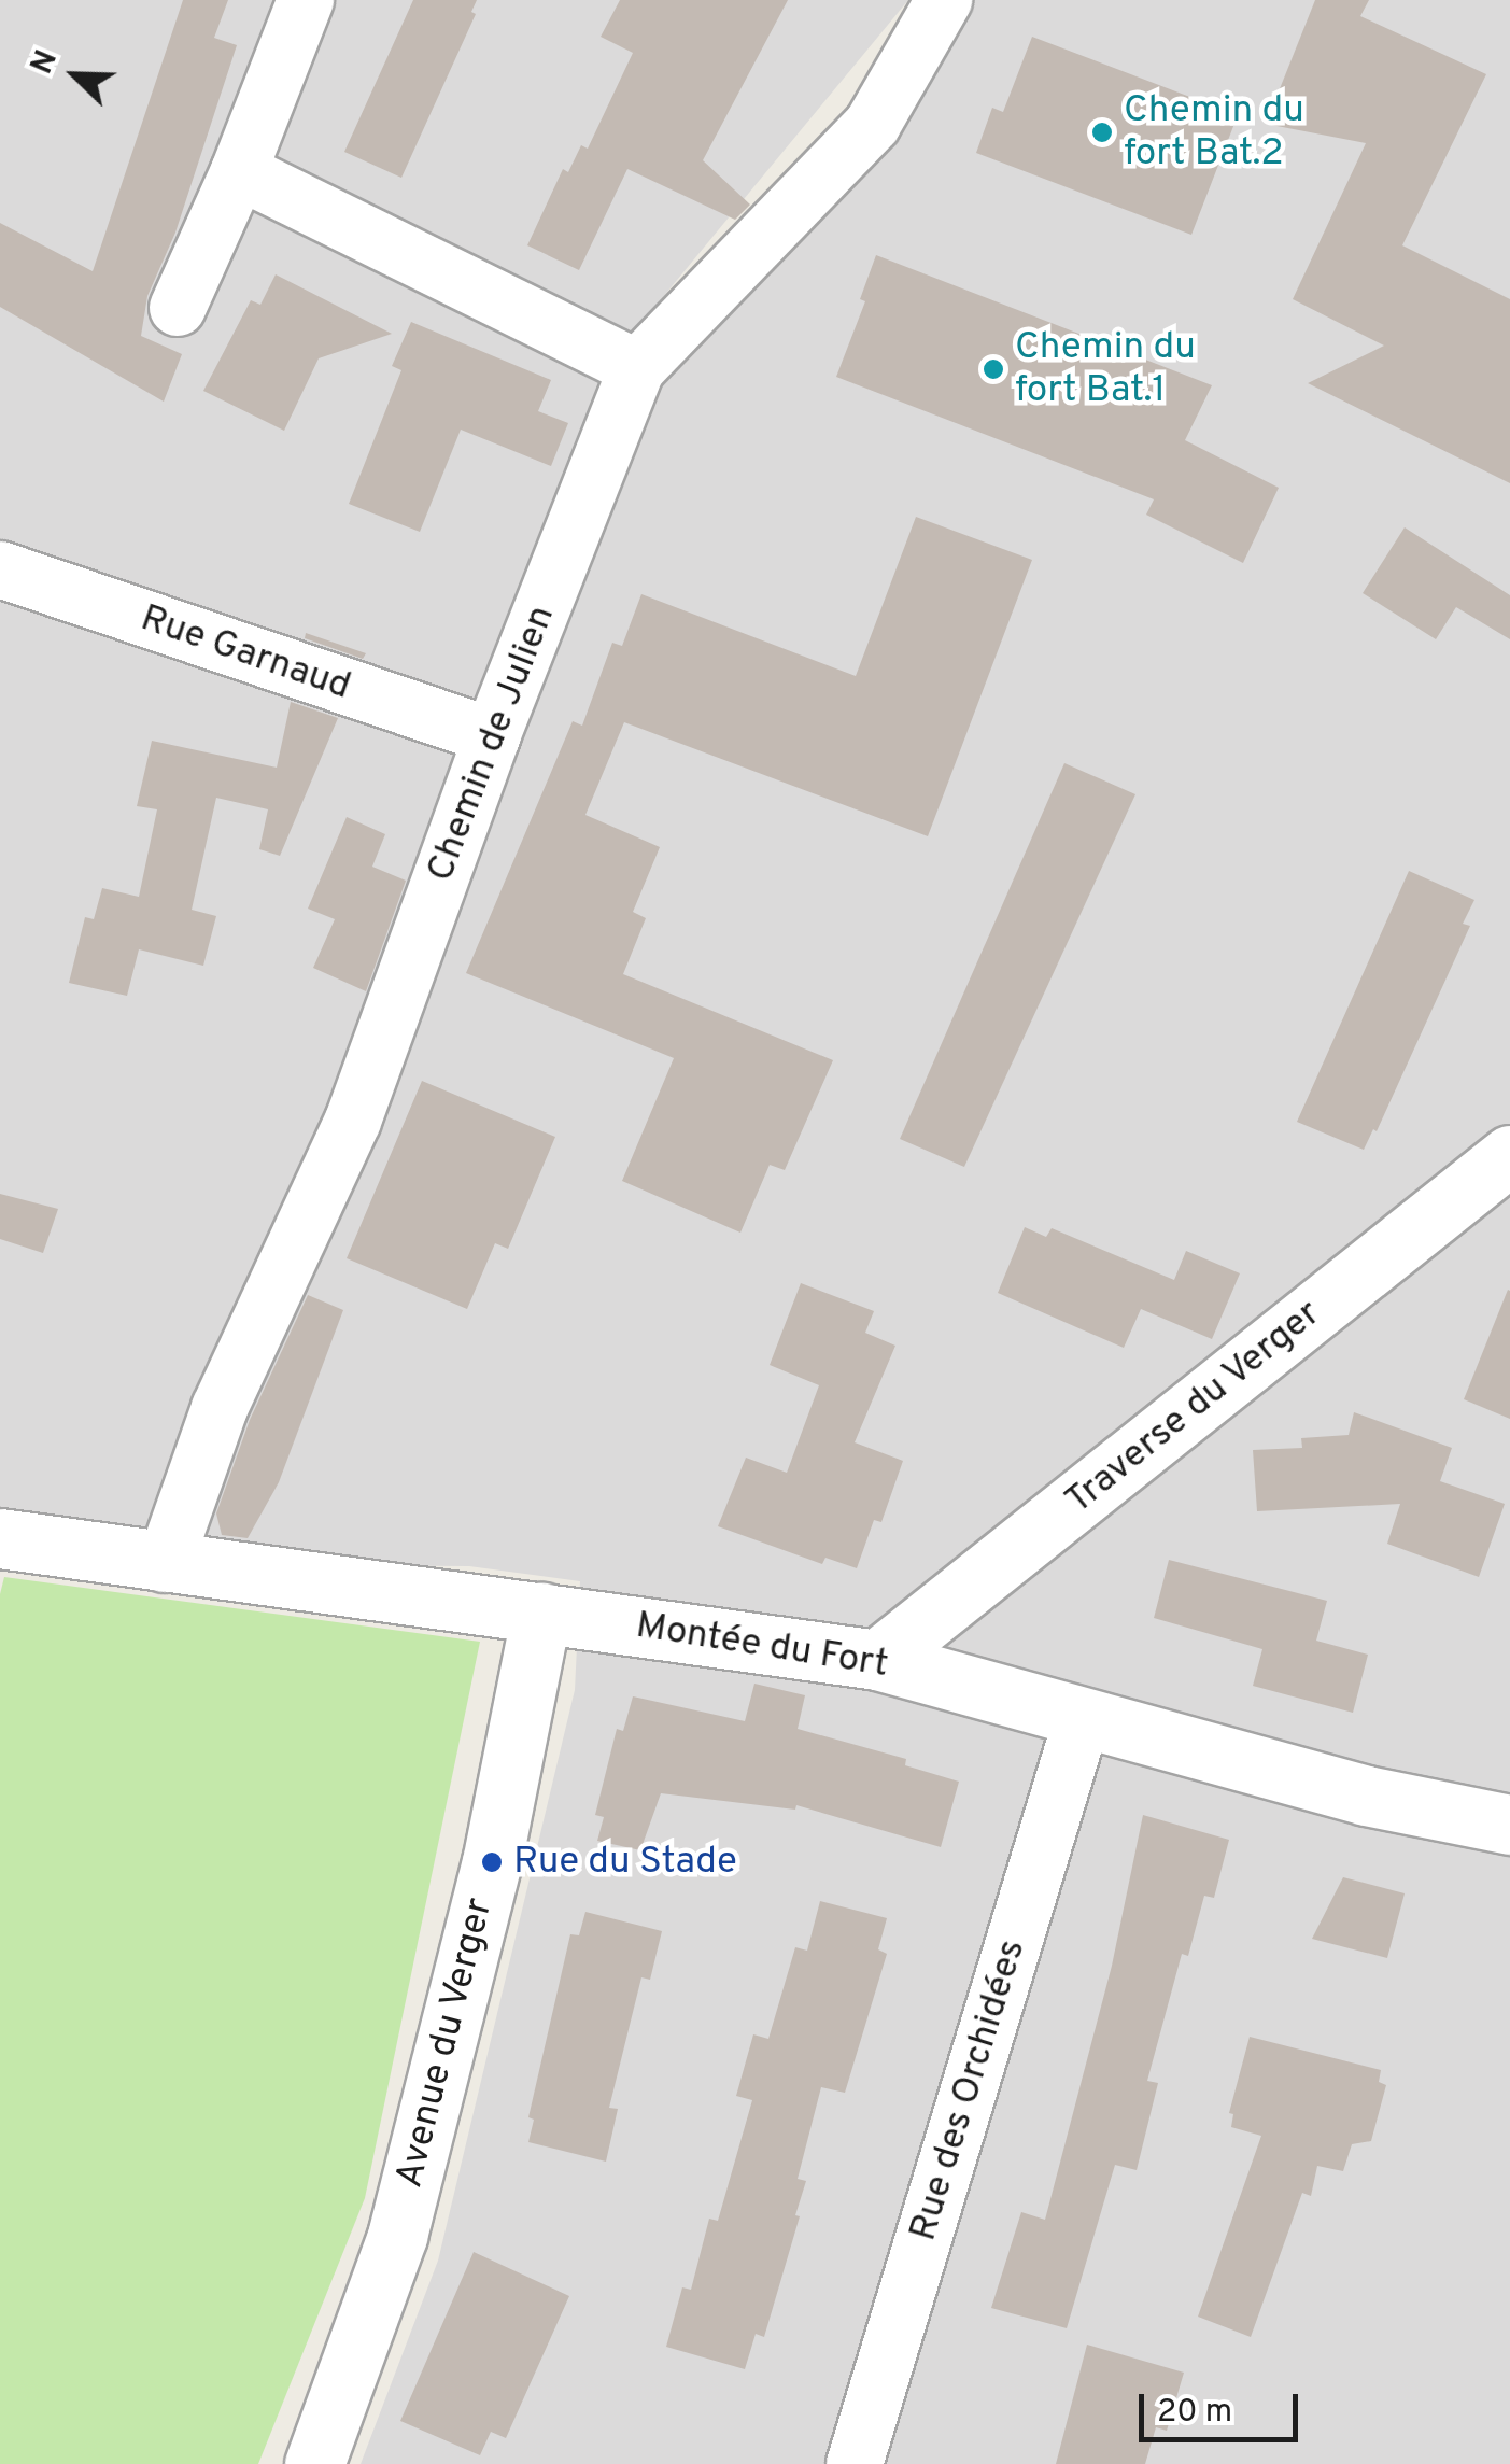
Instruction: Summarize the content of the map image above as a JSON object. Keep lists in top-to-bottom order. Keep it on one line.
{"streets":{"street":["Rue Garnaud","Chemin de Julien","Traverse du Verger","Montée du Fort","Avenue du Verger","Rue des Orchidées"]},"crossings":[["Rue Garnaud","Chemin de Julien"],["Chemin de Julien","Montée du Fort"],["Traverse du Verger","Montée du Fort"],["Montée du Fort","Avenue du Verger"],["Montée du Fort","Rue des Orchidées"]],"places":["Chemin du fort Bat.2","Chemin du fort Bat.1","Rue du Stade"],"scale_bar":"20 m","north":"top left"}
